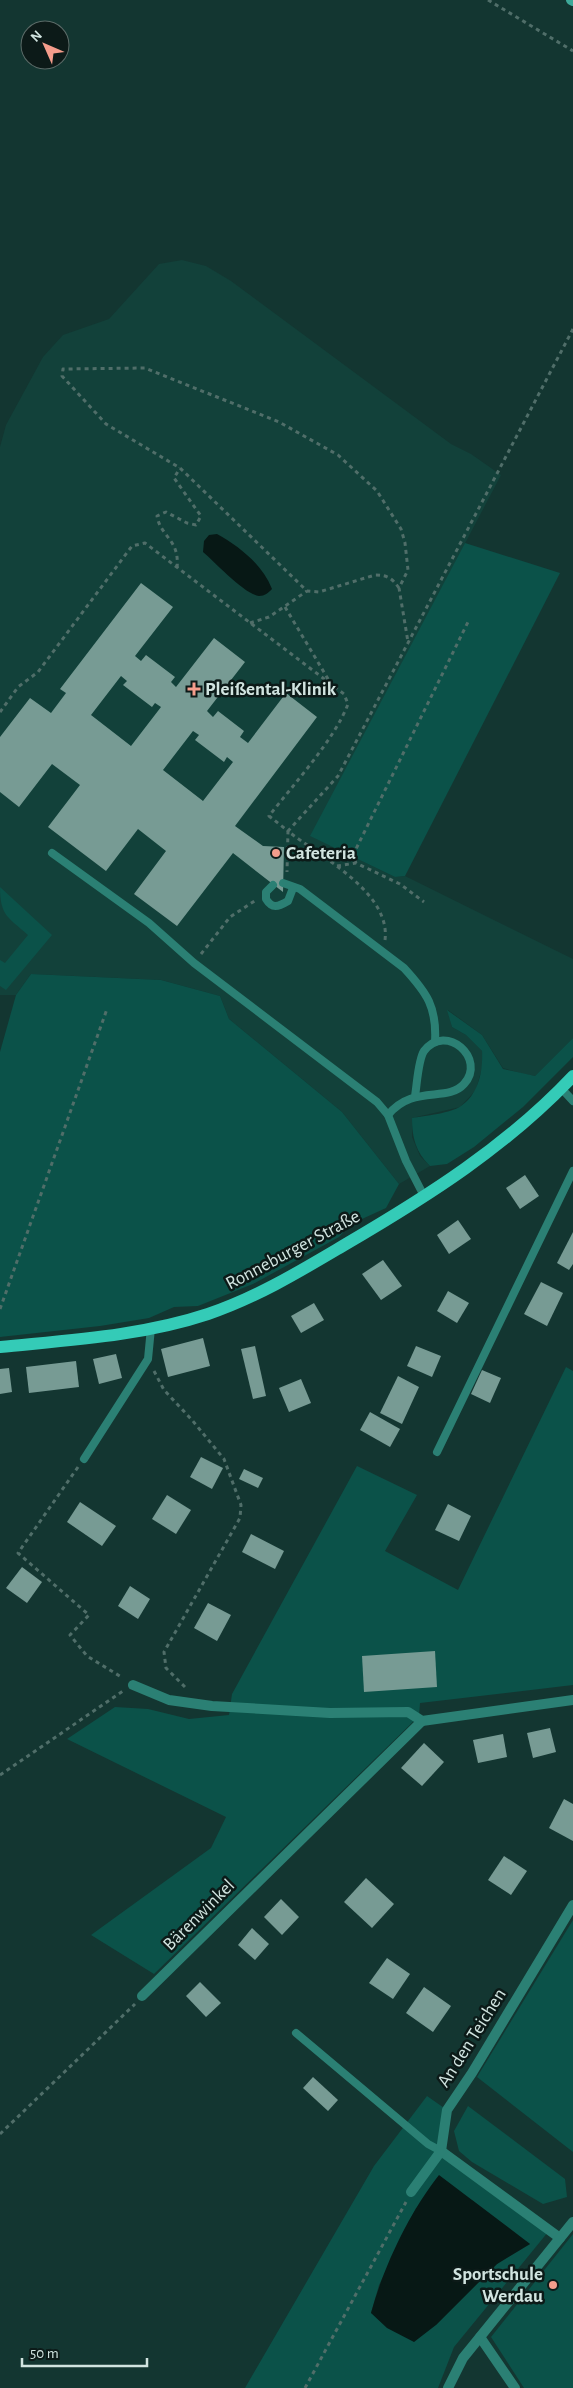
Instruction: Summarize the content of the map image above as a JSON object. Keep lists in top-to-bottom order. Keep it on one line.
{"streets":{"main road":["Ronneburger Straße"],"street":["Bärenwinkel","An den Teichen"]},"places":{"health":["Pleißental-Klinik"],"other":["Cafeteria","Sportschule Werdau"]},"scale_bar":"50 m","north":"top left"}
